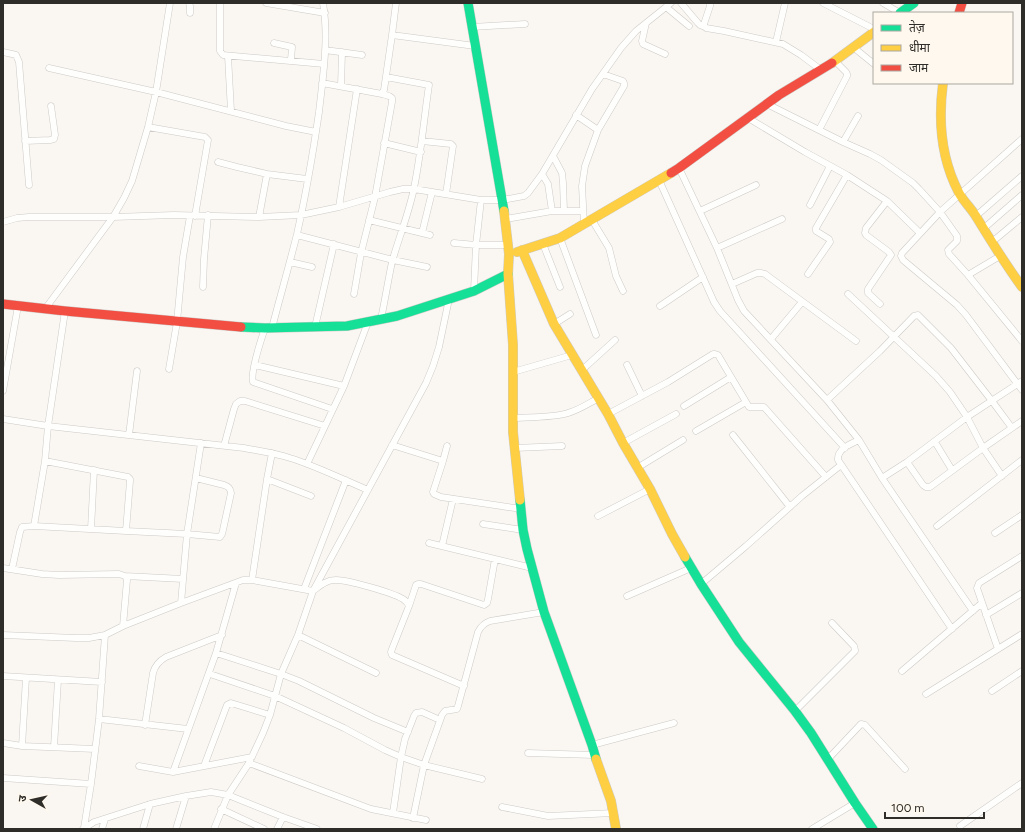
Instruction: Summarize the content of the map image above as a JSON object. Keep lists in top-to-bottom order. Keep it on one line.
{"legend":["तेज़","धीमा","जाम"],"scale_bar":"100 m","north":"left"}
